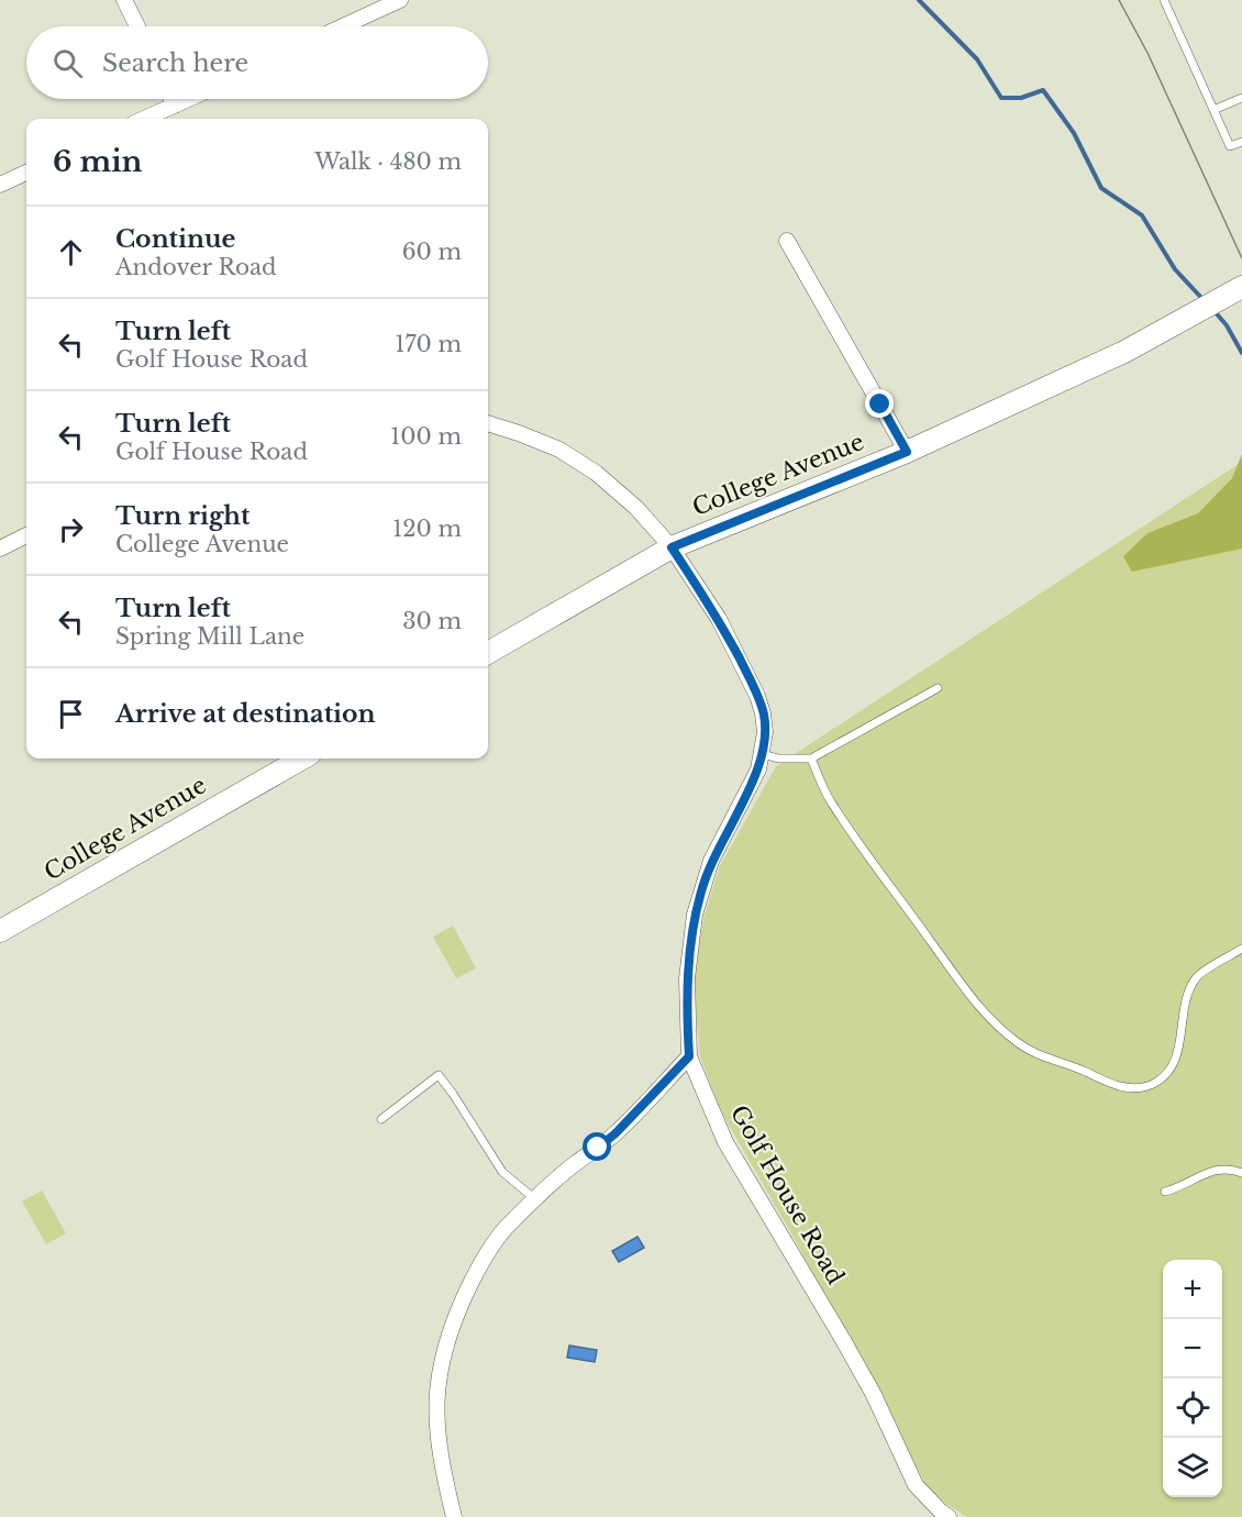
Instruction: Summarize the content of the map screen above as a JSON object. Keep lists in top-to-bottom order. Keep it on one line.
{"streets":{"main road":["College Avenue"],"street":["Golf House Road"]},"crossings":[["College Avenue","Golf House Road"]],"page":{"search":"Search here","heading":["6 min","Walk · 480 m"],"list":[["Continue","Andover Road","60 m"],["Turn left","Golf House Road","170 m"],["Turn left","Golf House Road","100 m"],["Turn right","College Avenue","120 m"],["Turn left","Spring Mill Lane","30 m"],"Arrive at destination"],"map_buttons":["+","−"]}}
